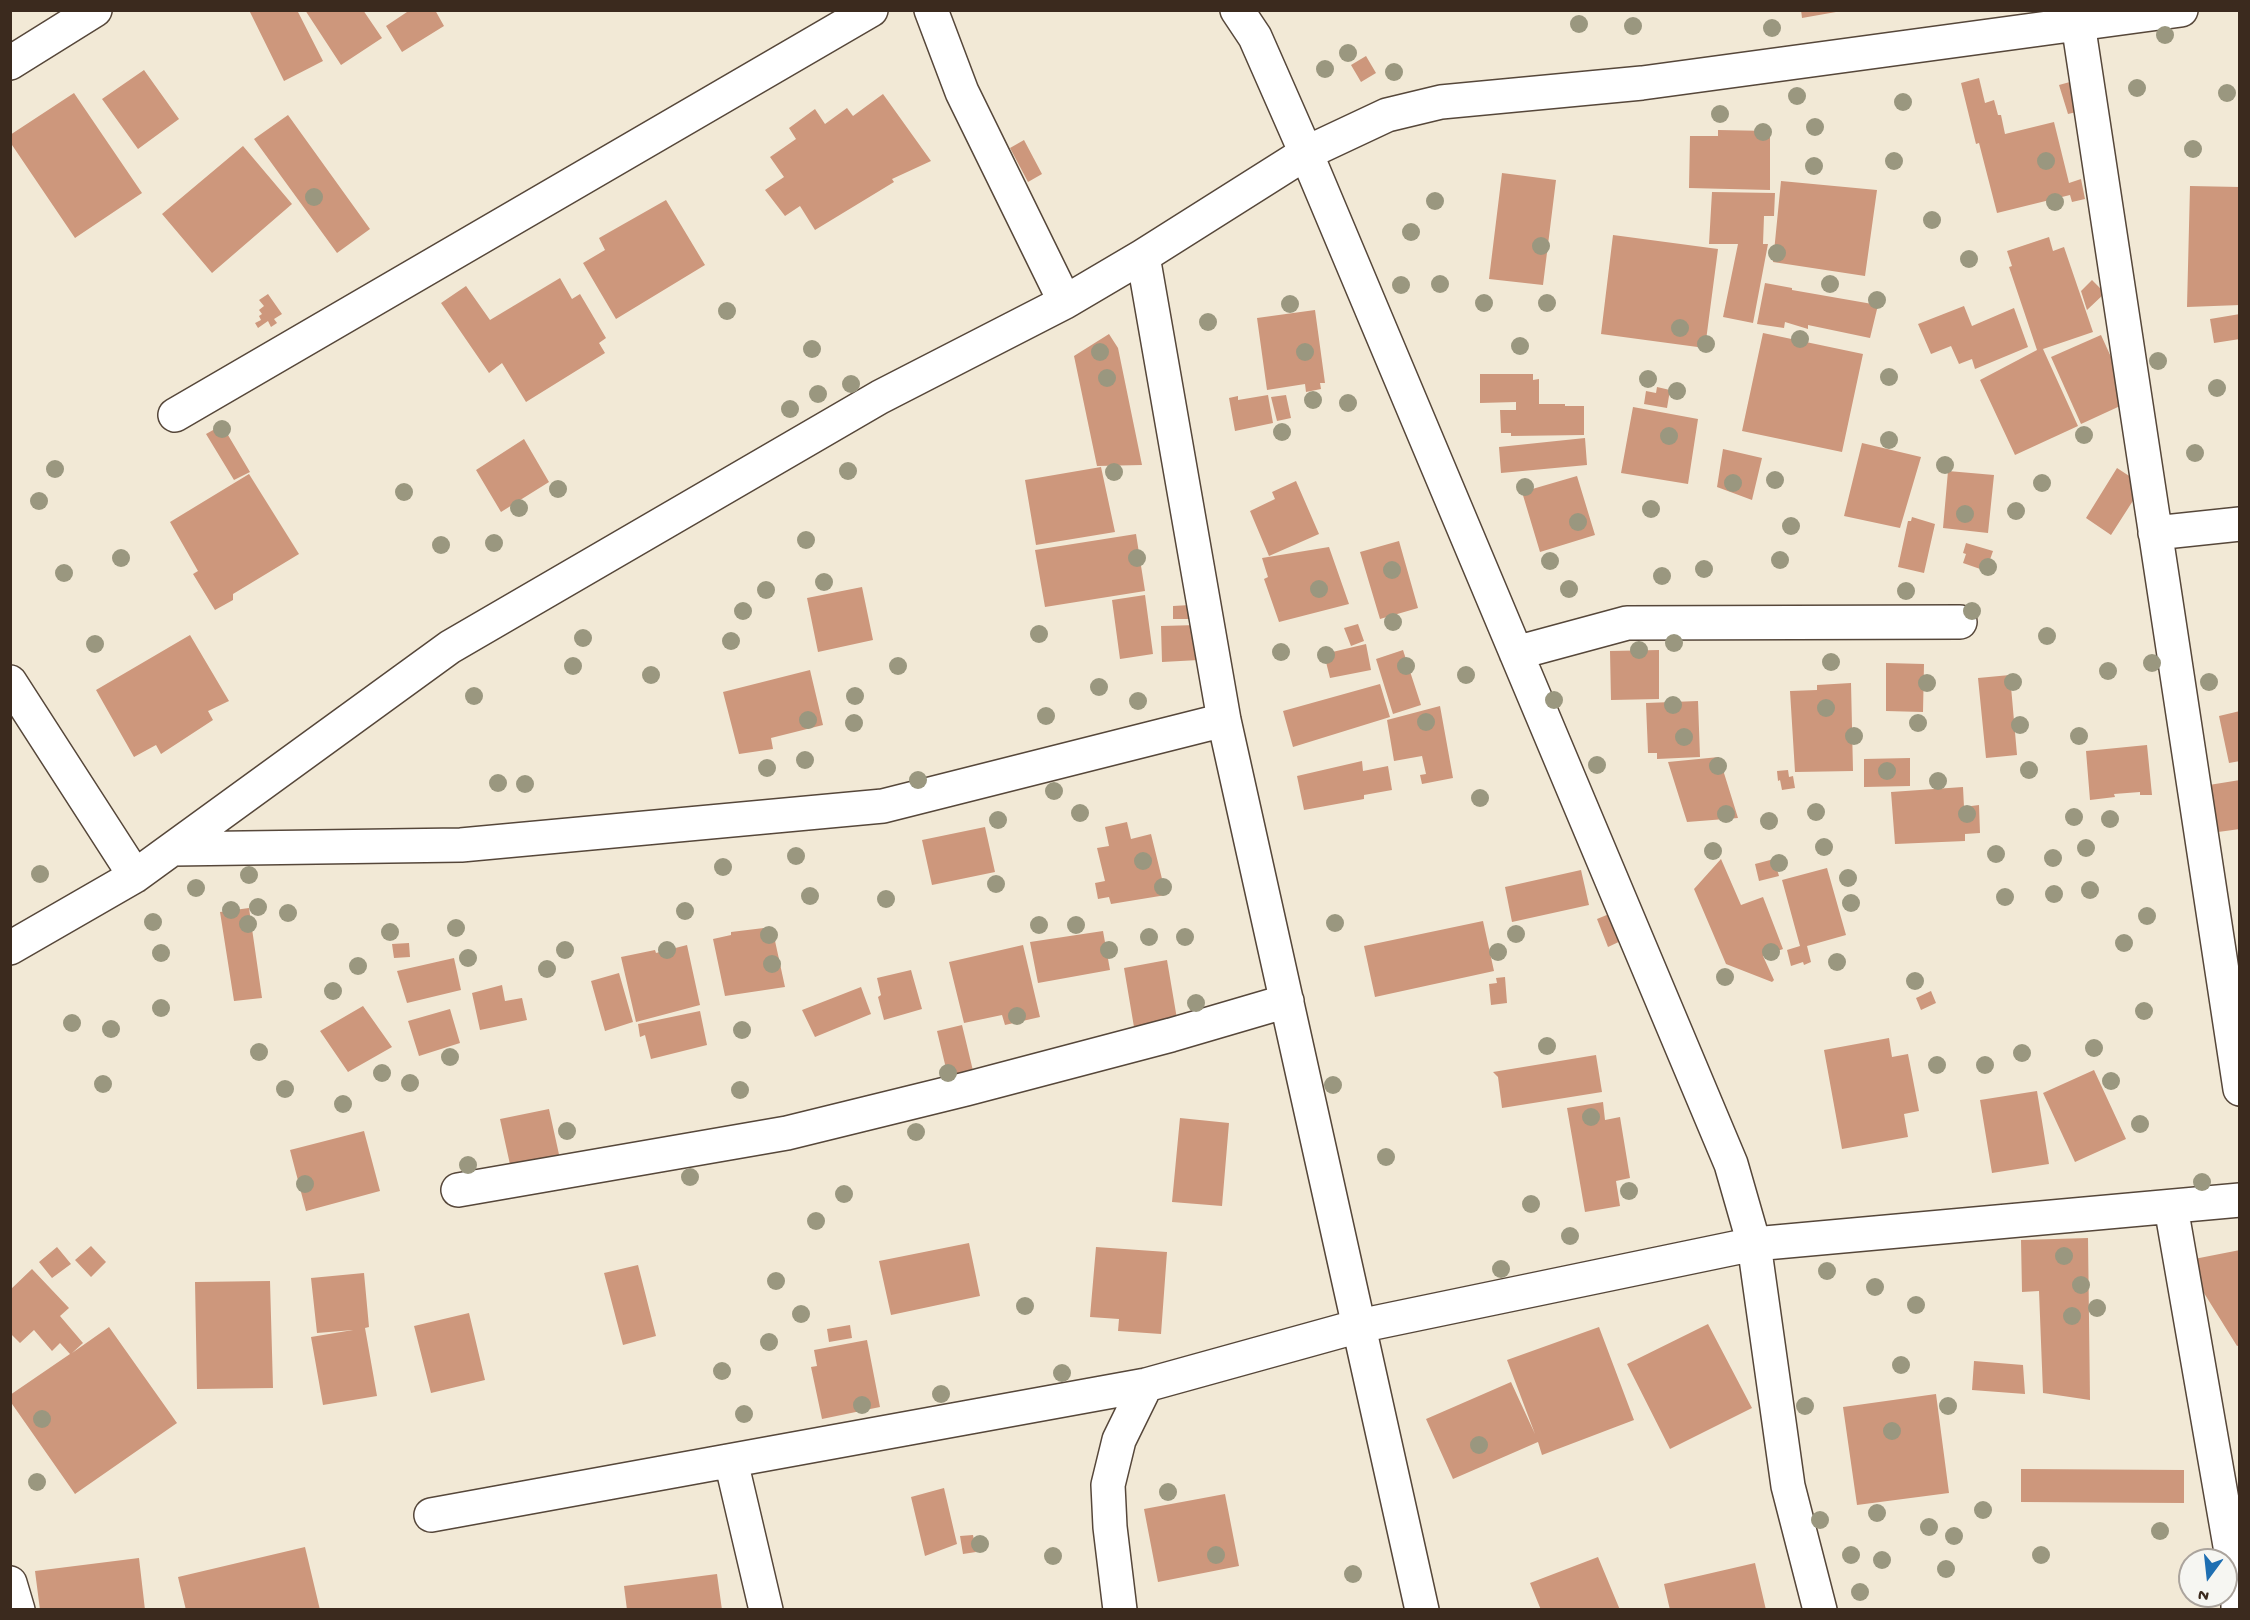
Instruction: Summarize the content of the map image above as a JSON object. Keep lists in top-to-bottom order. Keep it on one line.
{"north":"bottom"}
